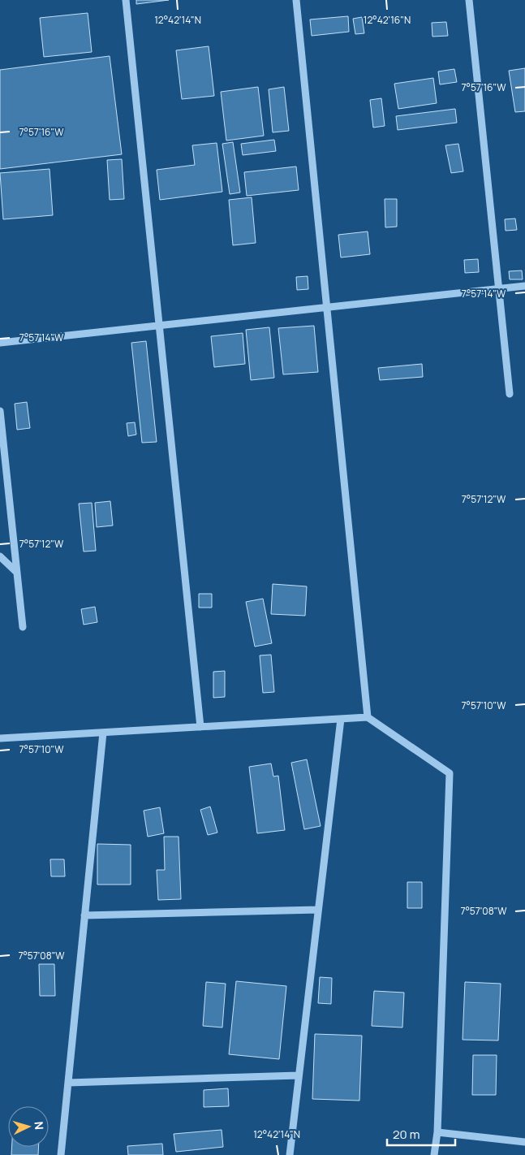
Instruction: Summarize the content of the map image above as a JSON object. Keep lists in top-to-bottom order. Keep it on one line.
{"scale_bar":"20 m","north":"right","coordinates":["12°42'14\"N","12°42'16\"N","7°57'16\"W","7°57'14\"W","7°57'12\"W","7°57'10\"W","7°57'08\"W"]}
